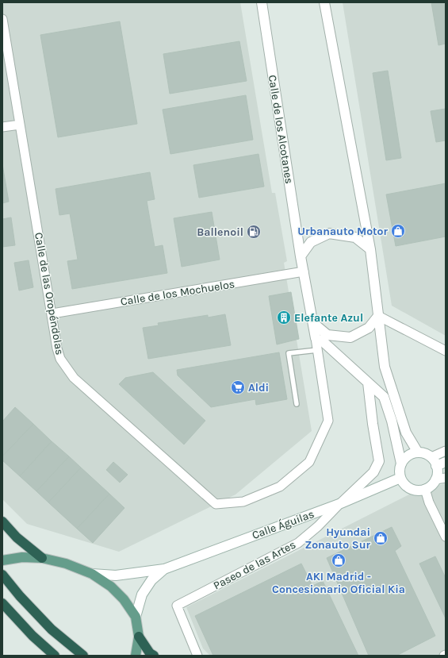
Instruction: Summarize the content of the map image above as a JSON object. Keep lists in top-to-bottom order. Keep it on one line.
{"streets":{"street":["Calle de los Alcotanes","Calle de los Mochuelos","Calle de las Oropéndolas","Calle Águilas","Paseo de las Artes"]},"crossings":[["Calle de los Alcotanes","Calle de los Mochuelos"],["Calle de los Alcotanes","Calle de las Oropéndolas"],["Calle de los Mochuelos","Calle de las Oropéndolas"],["Calle Águilas","Paseo de las Artes"]],"places":{"shop":["Urbanauto Motor","Hyundai Zonauto Sur","AKI Madrid - Concesionario Oficial Kia"],"fuel station":["Ballenoil"],"building":["Elefante Azul"],"supermarket":["Aldi"]}}
